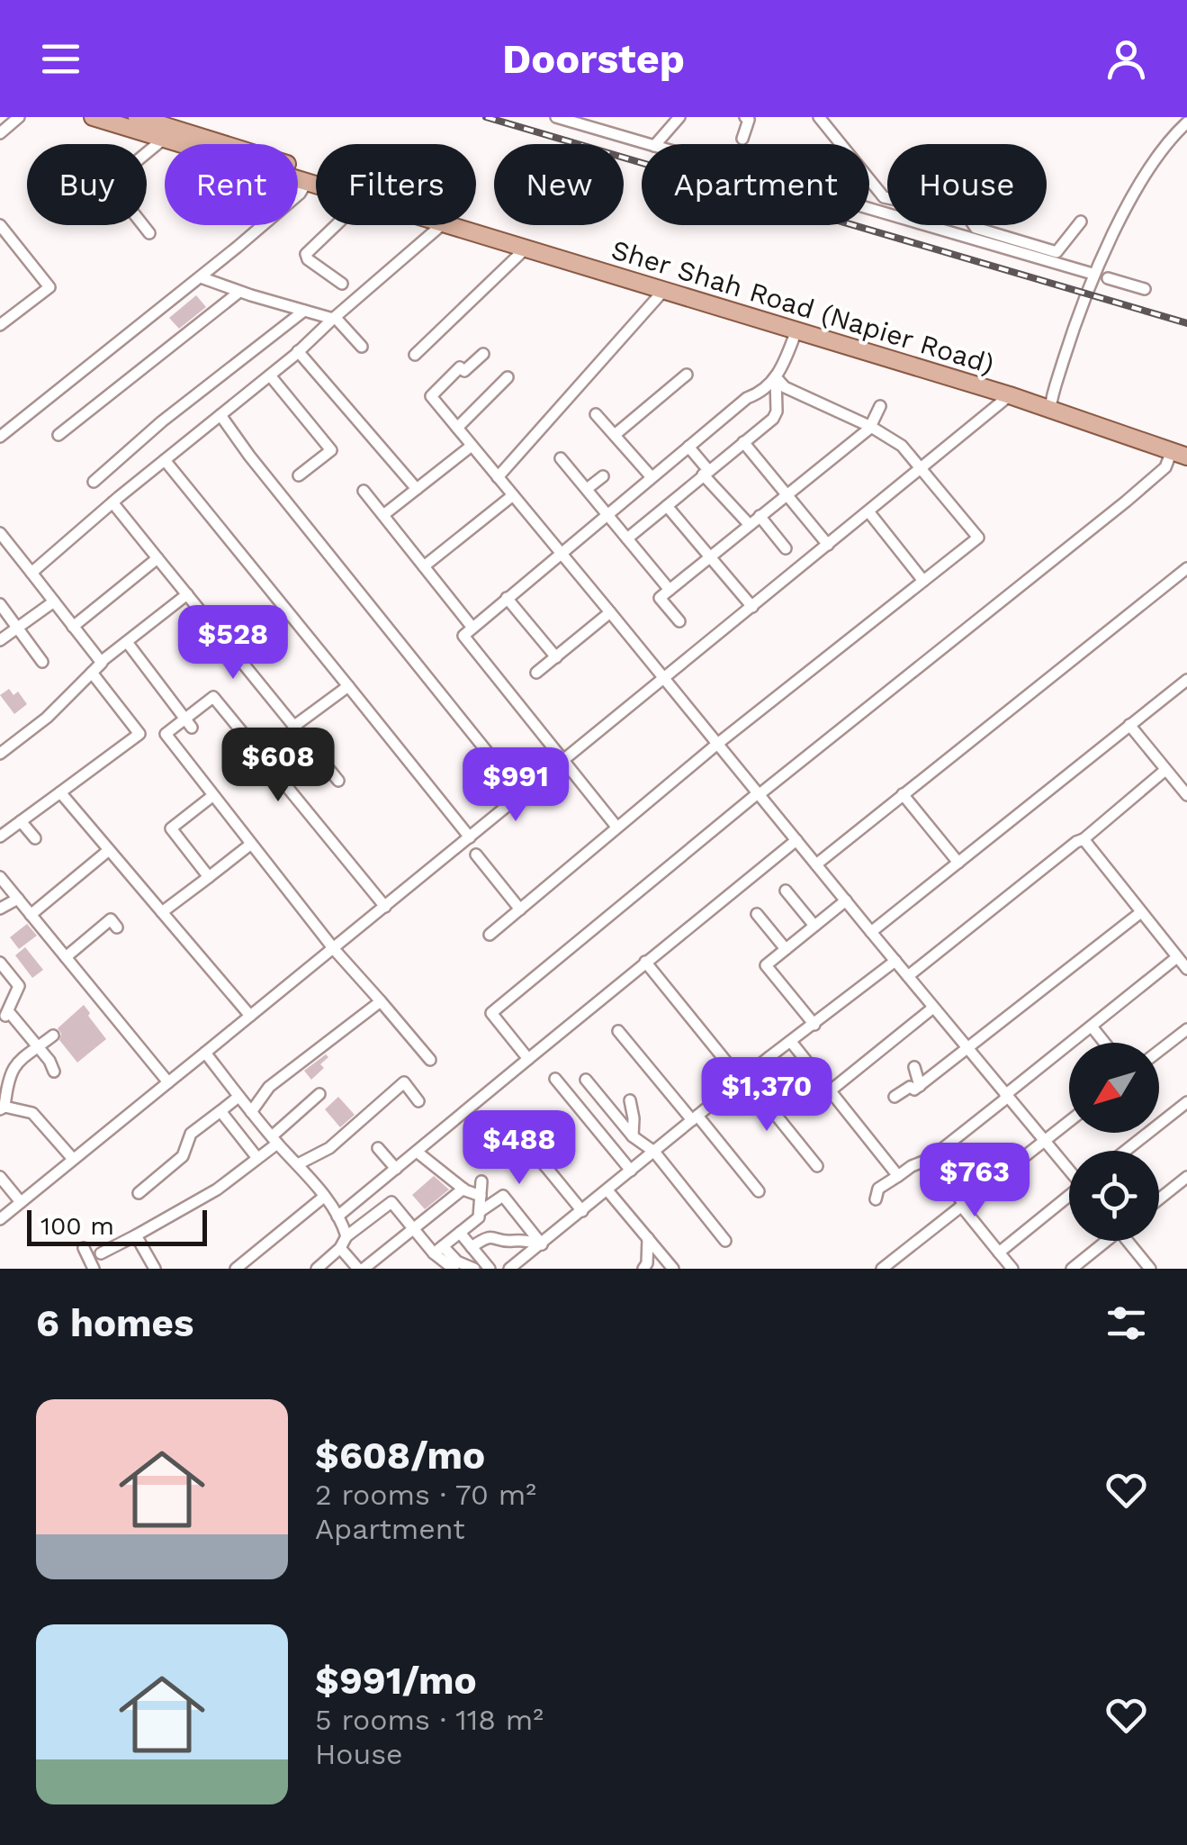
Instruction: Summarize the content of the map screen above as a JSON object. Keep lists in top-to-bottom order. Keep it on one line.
{"streets":{"main road":["Sher Shah Road (Napier Road)"]},"scale_bar":"100 m","north":"bottom left","page":{"header":"Doorstep","chip":["Buy","Rent","Filters","New","Apartment","House"],"price":["$528","$608","$991","$1,370","$488","$763"],"scale":"100 m","heading":"6 homes","list":[{"name":"$608/mo","note":"2 rooms · 70 m² · Apartment"},{"name":"$991/mo","note":"5 rooms · 118 m² · House"}]}}
